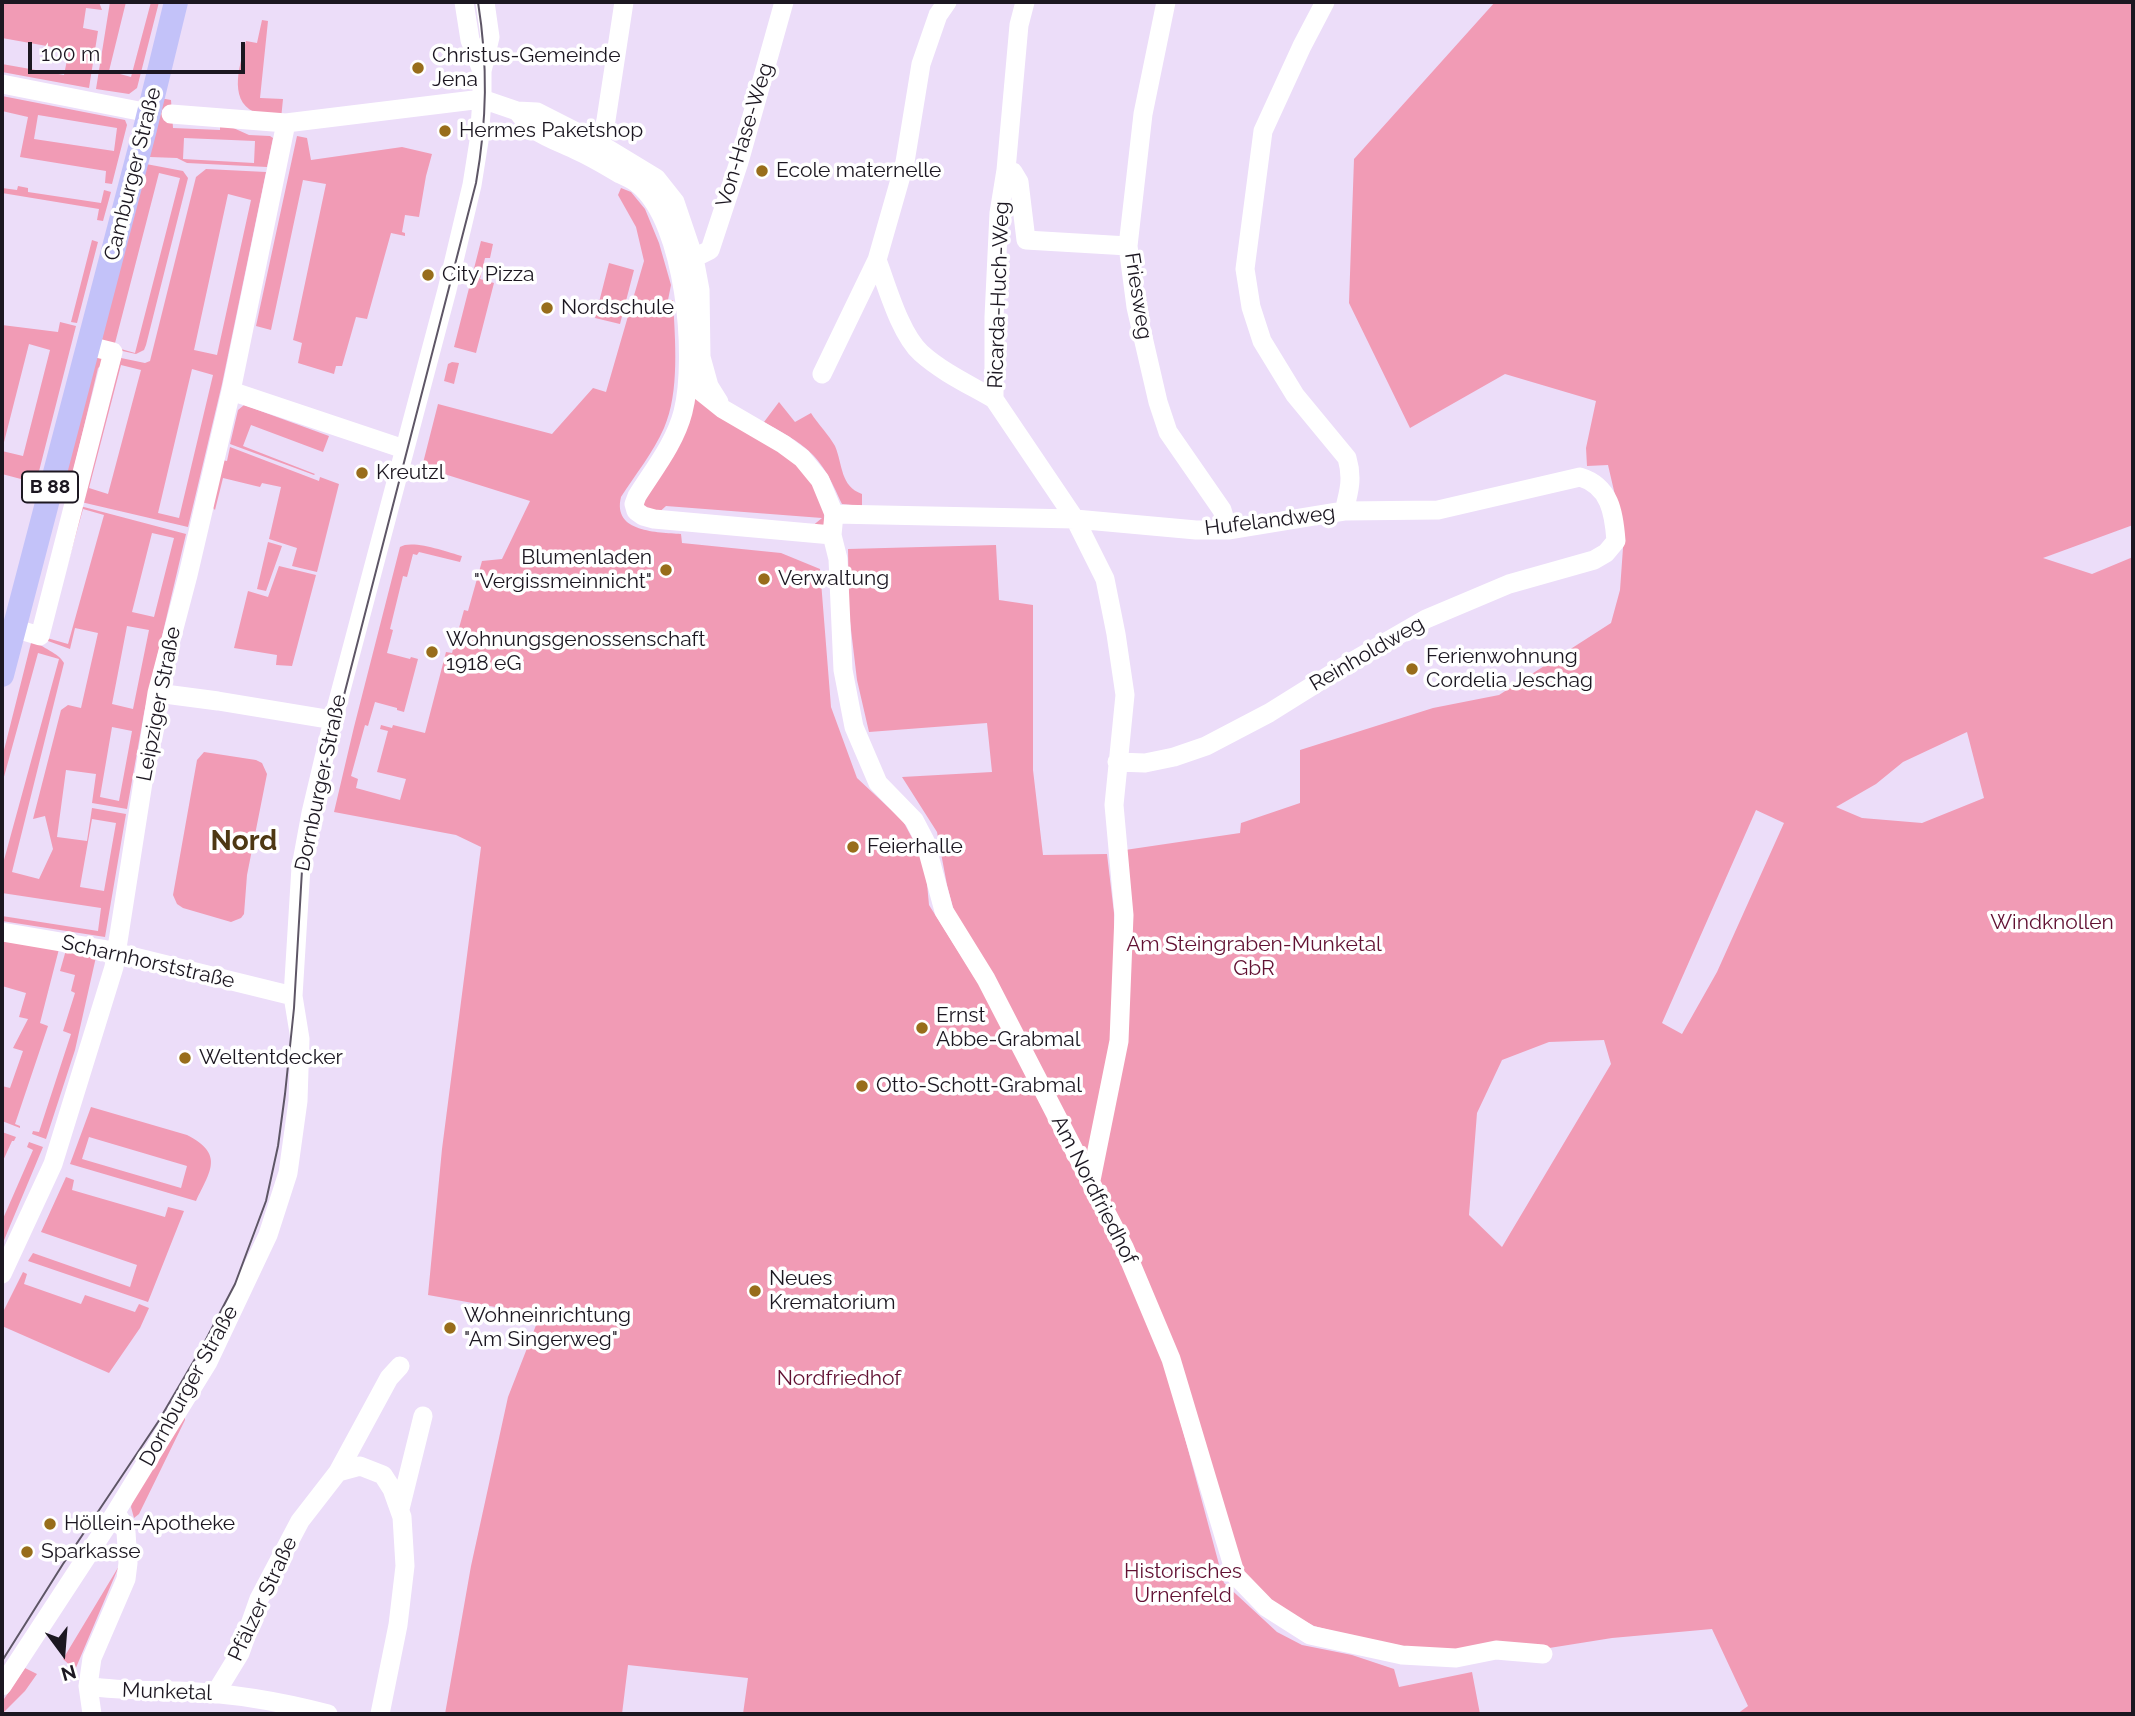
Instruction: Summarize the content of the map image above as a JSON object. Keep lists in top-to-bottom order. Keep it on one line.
{"streets":{"main road":["Camburger Straße","B 88"],"street":["Von-Hase-Weg","Ricarda-Huch-Weg","Friesweg","Hufelandweg","Reinholdweg","Leipziger Straße","Dornburger Straße","Scharnhorststraße","Am Nordfriedhof","Pfälzer Straße","Munketal"]},"crossings":[["Ricarda-Huch-Weg","Friesweg"],["Ricarda-Huch-Weg","Hufelandweg"],["Ricarda-Huch-Weg","Reinholdweg"],["Ricarda-Huch-Weg","Am Nordfriedhof"],["Friesweg","Hufelandweg"],["Hufelandweg","Reinholdweg"],["Leipziger Straße","Scharnhorststraße"],["Dornburger Straße","Scharnhorststraße"],["Pfälzer Straße","Munketal"]],"districts":["Nord"],"parks":["Windknollen","Am Steingraben-Munketal GbR","Nordfriedhof","Historisches Urnenfeld"],"places":["Christus-Gemeinde Jena","Hermes Paketshop","Ecole maternelle","City Pizza","Nordschule","Kreutzl","Blumenladen \"Vergissmeinnicht\"","Verwaltung","Wohnungsgenossenschaft 1918 eG","Ferienwohnung Cordelia Jeschag","Feierhalle","Ernst Abbe-Grabmal","Weltentdecker","Otto-Schott-Grabmal","Neues Krematorium","Wohneinrichtung \"Am Singerweg\"","Höllein-Apotheke","Sparkasse"],"scale_bar":"100 m","north":"bottom"}
